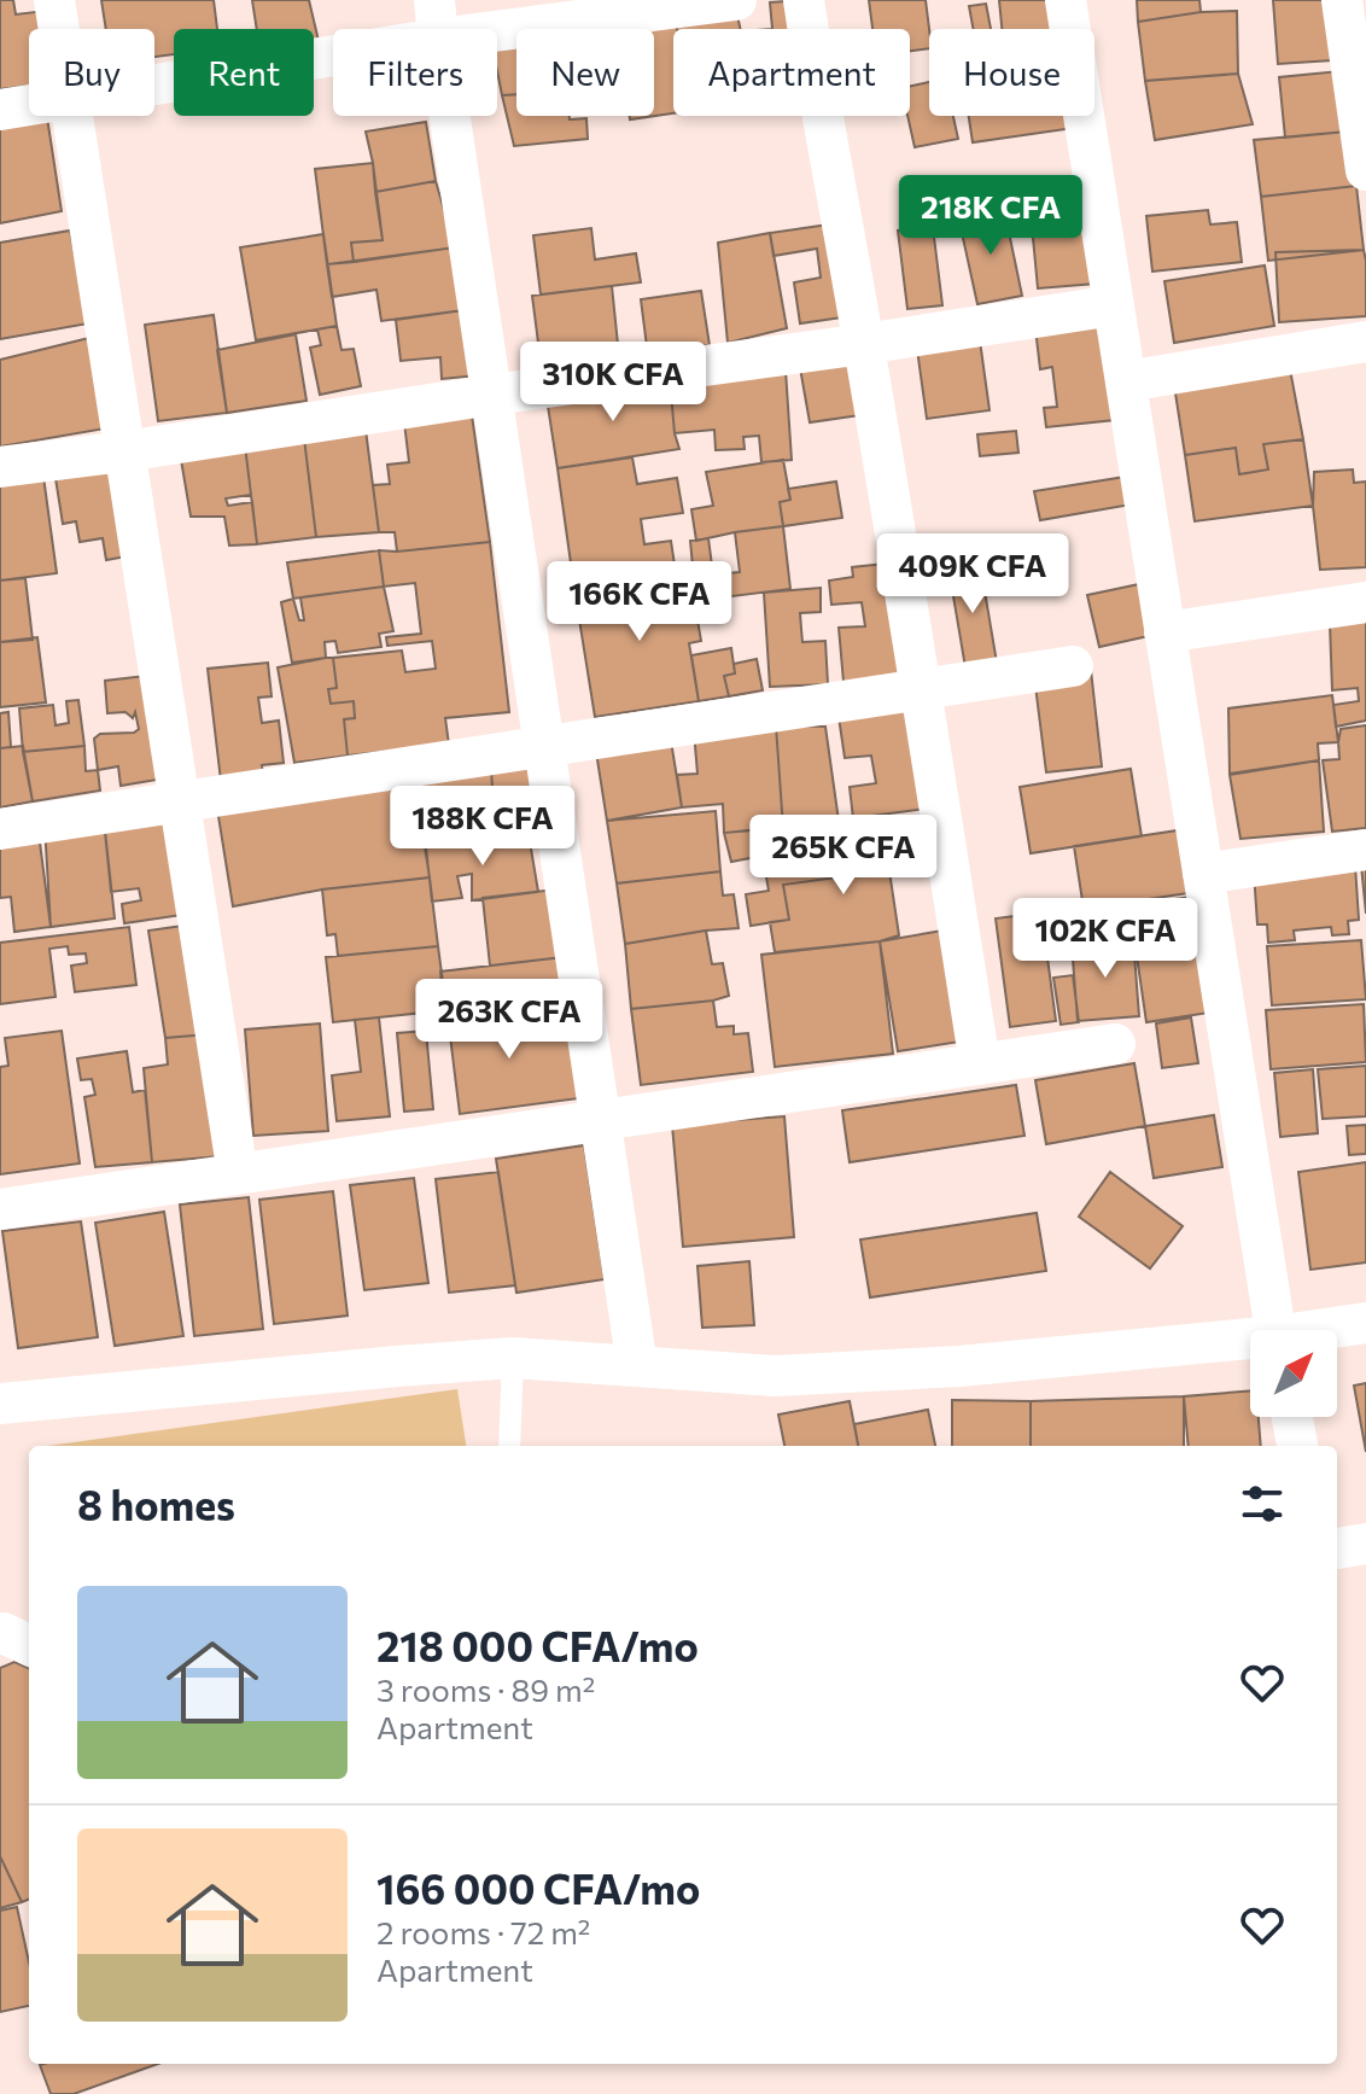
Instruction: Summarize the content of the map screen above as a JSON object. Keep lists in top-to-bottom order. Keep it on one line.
{"north":"top right","page":{"chip":["Buy","Rent","Filters","New","Apartment","House"],"price":["218K CFA","310K CFA","409K CFA","166K CFA","188K CFA","265K CFA","102K CFA","263K CFA"],"heading":"8 homes","list":[{"name":"218 000 CFA/mo","note":"3 rooms · 89 m² · Apartment"},{"name":"166 000 CFA/mo","note":"2 rooms · 72 m² · Apartment"}]}}
